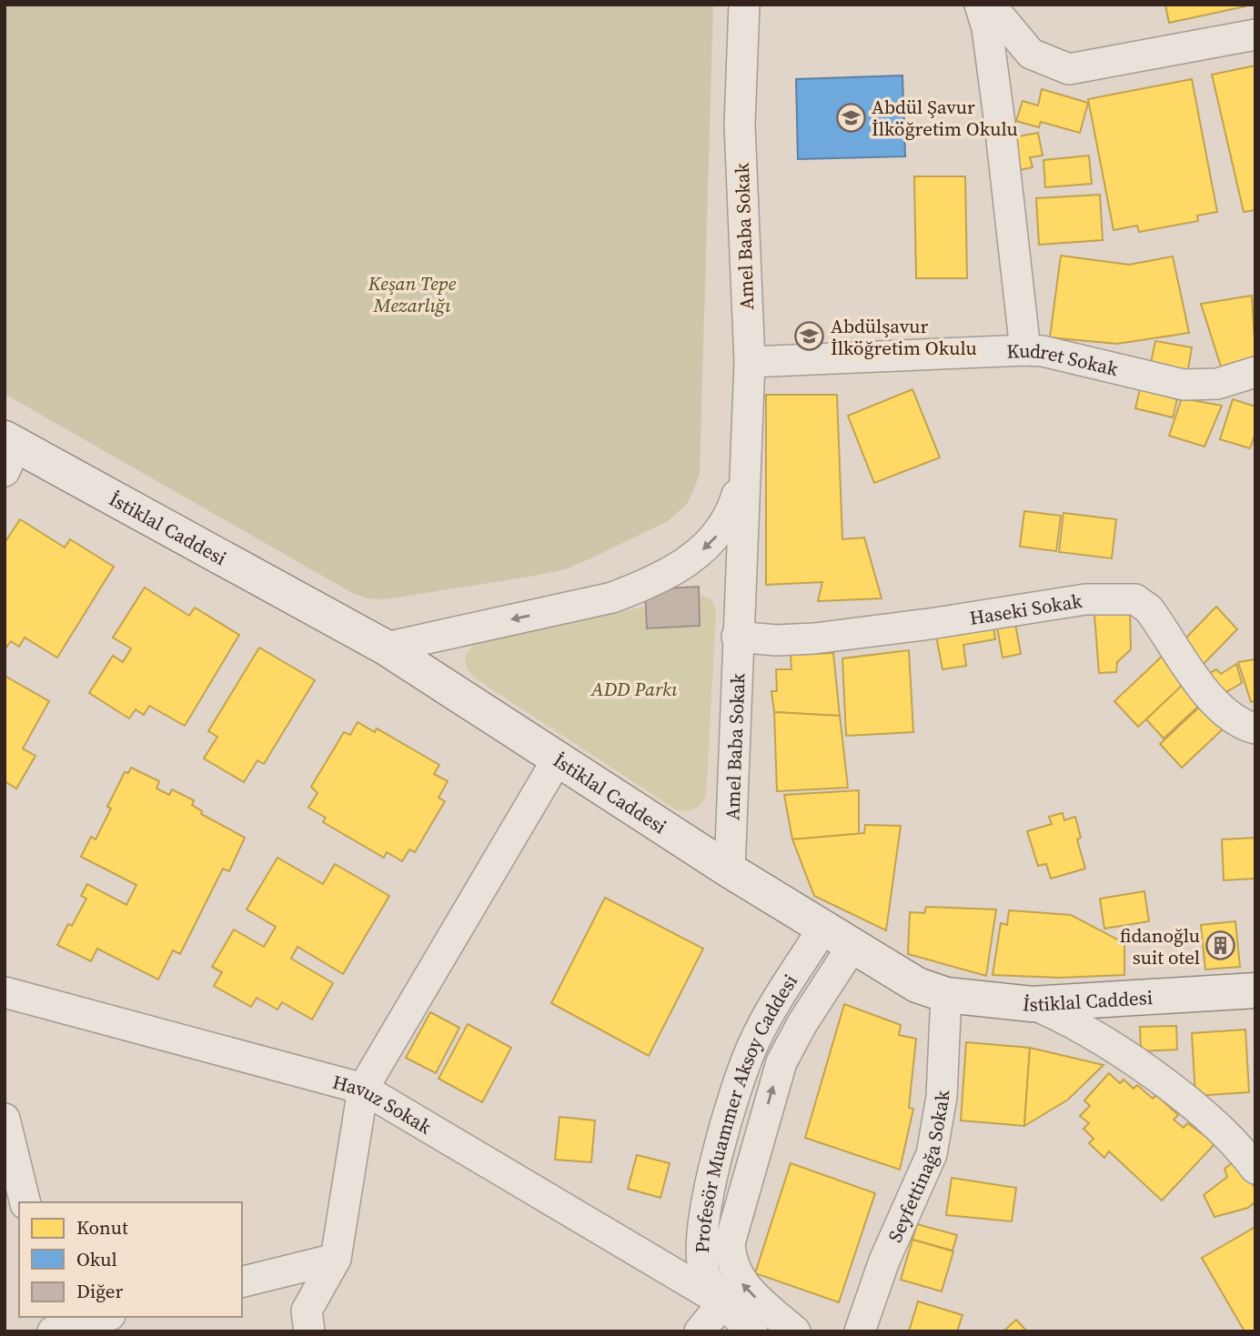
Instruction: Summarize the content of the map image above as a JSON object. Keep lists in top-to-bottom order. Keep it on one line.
{"streets":{"main road":["İstiklal Caddesi"],"street":["Amel Baba Sokak","Kudret Sokak","Haseki Sokak","Havuz Sokak","Profesör Muammer Aksoy Caddesi","Seyfettinağa Sokak"]},"crossings":[["Amel Baba Sokak","Kudret Sokak"],["Amel Baba Sokak","İstiklal Caddesi"],["Amel Baba Sokak","Haseki Sokak"],["İstiklal Caddesi","Profesör Muammer Aksoy Caddesi"],["İstiklal Caddesi","Seyfettinağa Sokak"],["Havuz Sokak","Profesör Muammer Aksoy Caddesi"]],"parks":["Keşan Tepe Mezarlığı","ADD Parkı"],"places":{"school or university":["Abdül Şavur İlköğretim Okulu","Abdülşavur İlköğretim Okulu"],"building":["fidanoğlu suit otel"]},"legend":["Konut","Okul","Diğer"]}
